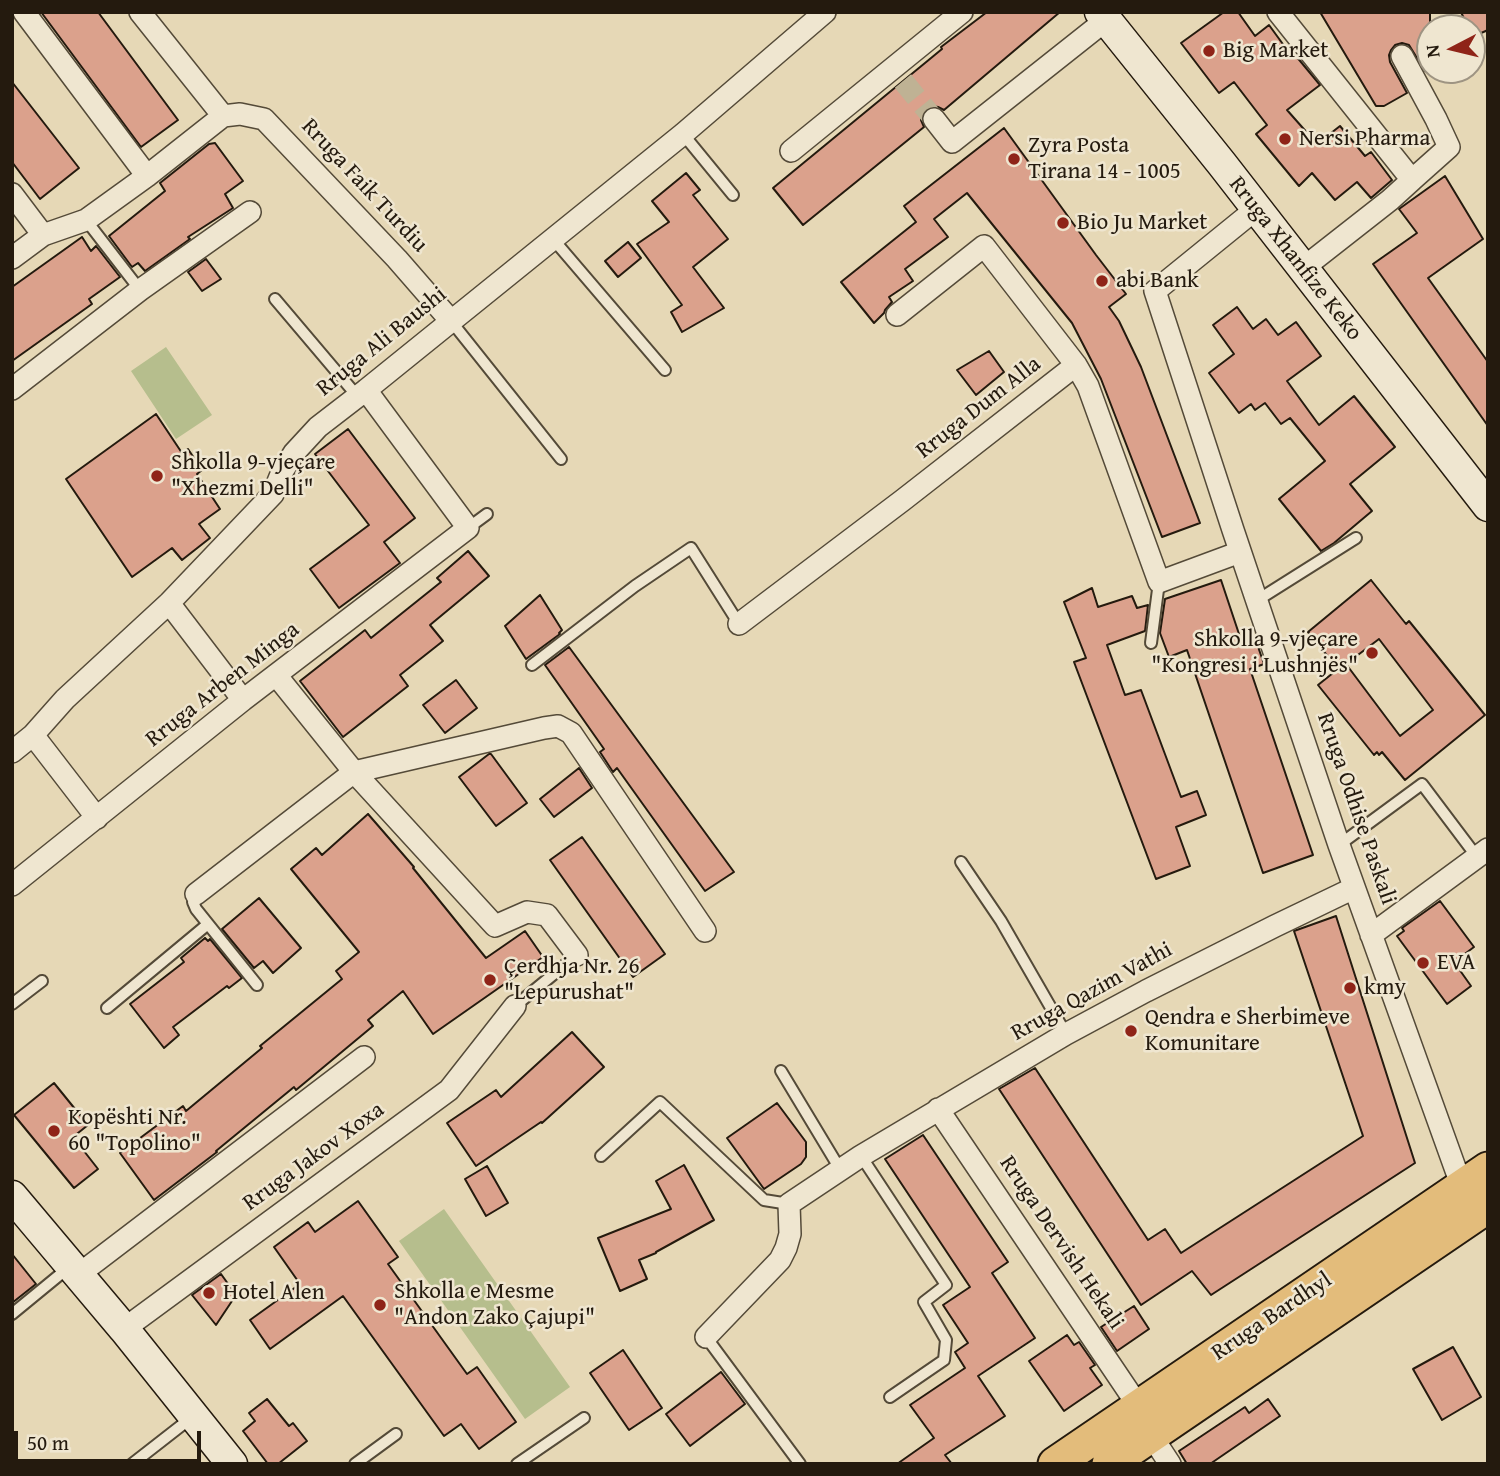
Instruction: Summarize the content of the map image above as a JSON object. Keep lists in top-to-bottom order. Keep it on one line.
{"streets":{"main road":["Rruga Xhanfize Keko","Rruga Bardhyl"],"street":["Rruga Faik Turdiu","Rruga Ali Baushi","Rruga Dum Alla","Rruga Arben Minga","Rruga Odhise Paskali","Rruga Qazim Vathi","Rruga Jakov Xoxa","Rruga Dervish Hekali"]},"crossings":[["Rruga Faik Turdiu","Rruga Ali Baushi"],["Rruga Xhanfize Keko","Rruga Odhise Paskali"],["Rruga Odhise Paskali","Rruga Qazim Vathi"],["Rruga Odhise Paskali","Rruga Bardhyl"],["Rruga Qazim Vathi","Rruga Dervish Hekali"],["Rruga Dervish Hekali","Rruga Bardhyl"]],"places":["Big Market","Nersi Pharma","Zyra Posta Tirana 14 - 1005","Bio Ju Market","abi Bank","Shkolla 9-vjeçare \"Xhezmi Delli\"","Shkolla 9-vjeçare \"Kongresi i Lushnjës\"","EVA","Çerdhja Nr. 26 \"Lepurushat\"","kmy","Qendra e Sherbimeve Komunitare","Kopështi Nr. 60 \"Topolino\"","Hotel Alen","Shkolla e Mesme \"Andon Zako Çajupi\""],"scale_bar":"50 m","north":"left"}
